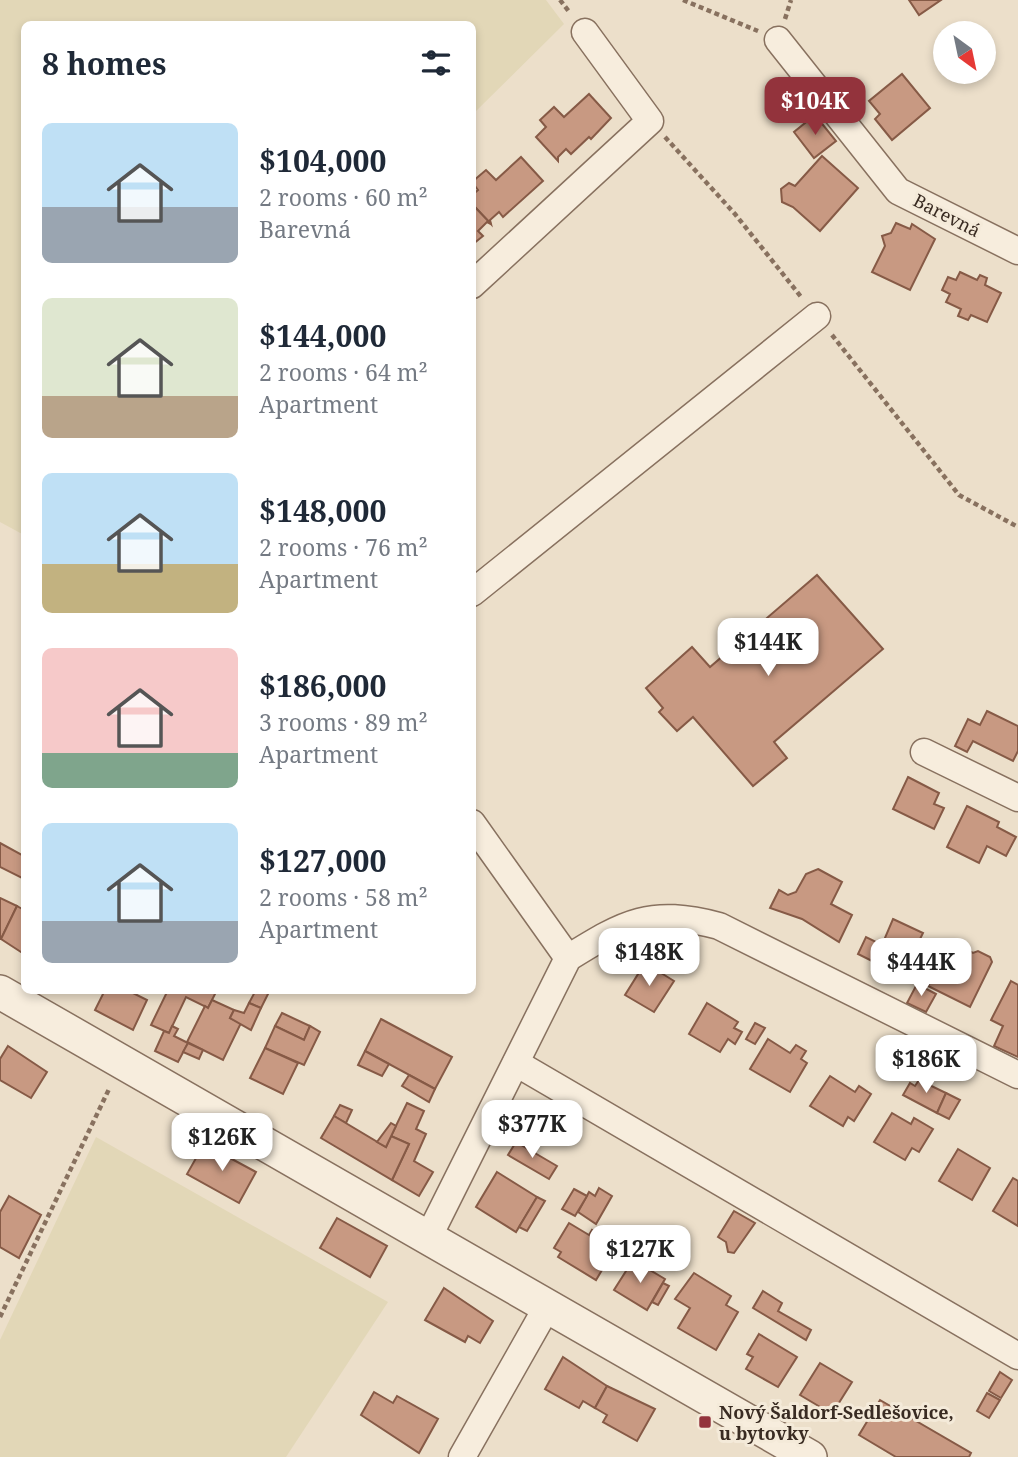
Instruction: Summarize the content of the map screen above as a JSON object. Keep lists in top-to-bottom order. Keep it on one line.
{"streets":{"street":["Barevná"]},"places":{"transit":["Nový Šaldorf-Sedlešovice, u bytovky"]},"north":"bottom right","page":{"heading":"8 homes","price":["$104K","$144K","$148K","$444K","$186K","$377K","$126K","$127K"],"list":[{"name":"$104,000","note":"2 rooms · 60 m² · Barevná"},{"name":"$144,000","note":"2 rooms · 64 m² · Apartment"},{"name":"$148,000","note":"2 rooms · 76 m² · Apartment"},{"name":"$186,000","note":"3 rooms · 89 m² · Apartment"},{"name":"$127,000","note":"2 rooms · 58 m² · Apartment"}]}}
